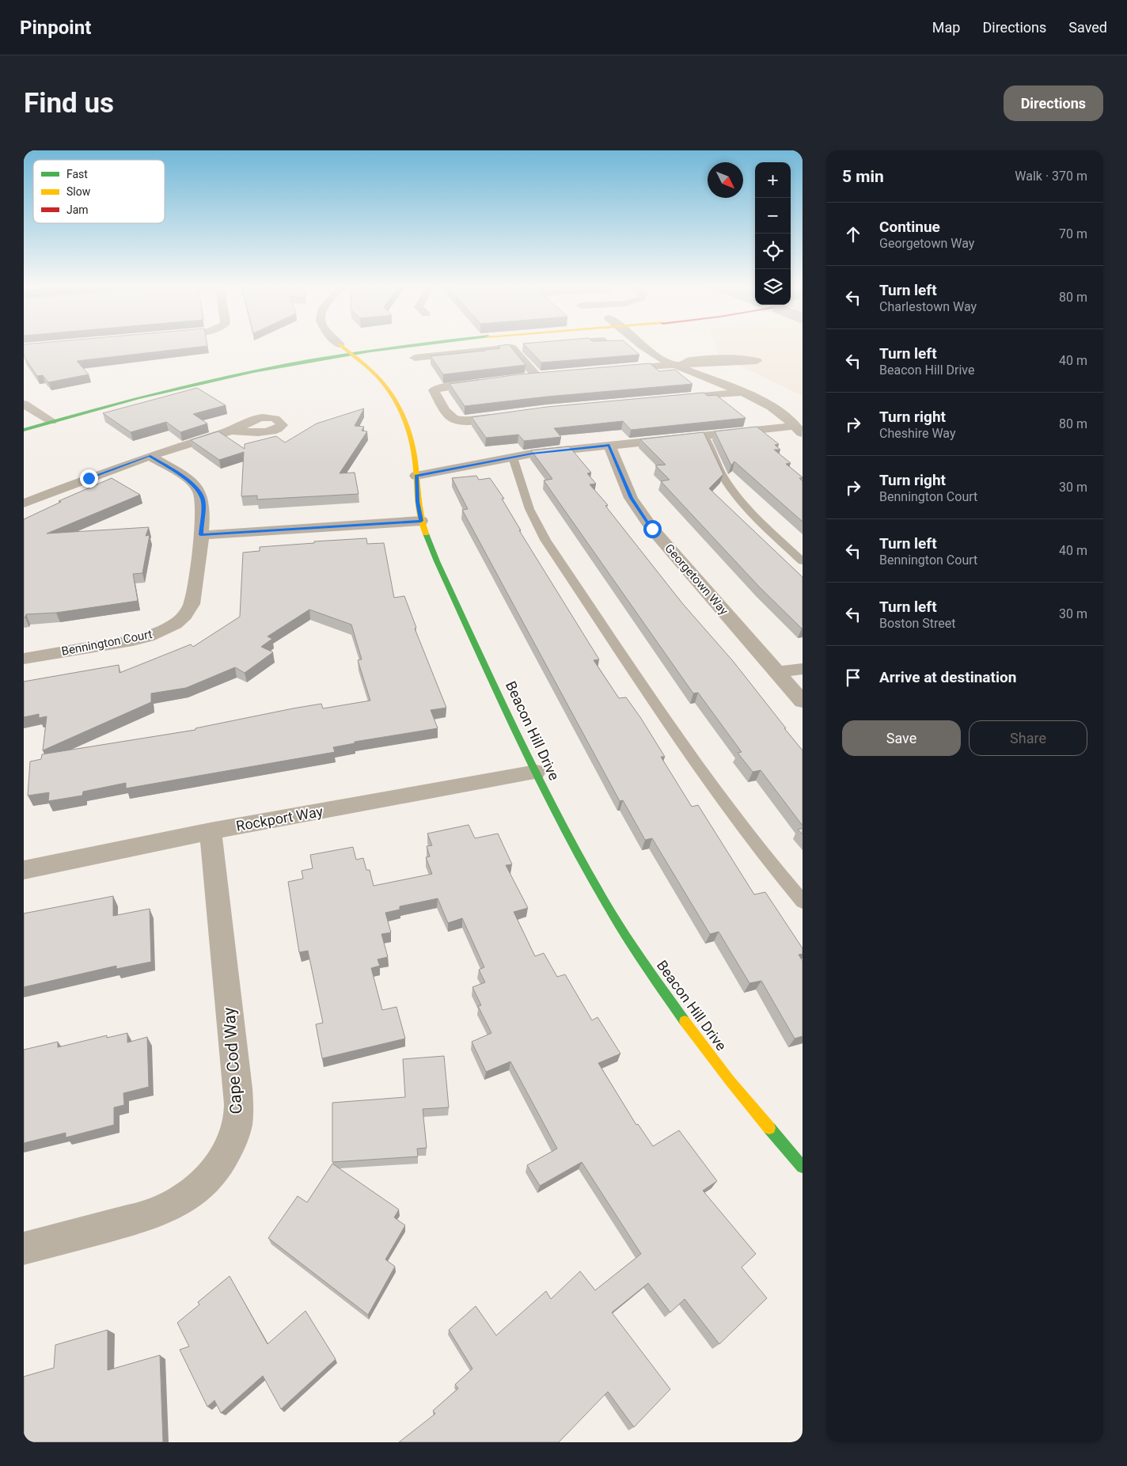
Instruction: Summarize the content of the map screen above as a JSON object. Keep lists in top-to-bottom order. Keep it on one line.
{"streets":{"main road":["Beacon Hill Drive"],"street":["Georgetown Way","Bennington Court","Rockport Way","Cape Cod Way"]},"crossings":[["Beacon Hill Drive","Rockport Way"],["Rockport Way","Cape Cod Way"]],"legend":["Fast","Slow","Jam"],"north":"bottom right","page":{"header":"Pinpoint","nav":["Map","Directions","Saved"],"buttons":["Directions",["Save","Share"]],"title":"Find us","heading":["5 min","Walk · 370 m"],"map_buttons":["+","−"],"list":[["Continue","Georgetown Way","70 m"],["Turn left","Charlestown Way","80 m"],["Turn left","Beacon Hill Drive","40 m"],["Turn right","Cheshire Way","80 m"],["Turn right","Bennington Court","30 m"],["Turn left","Bennington Court","40 m"],["Turn left","Boston Street","30 m"],"Arrive at destination"]}}
